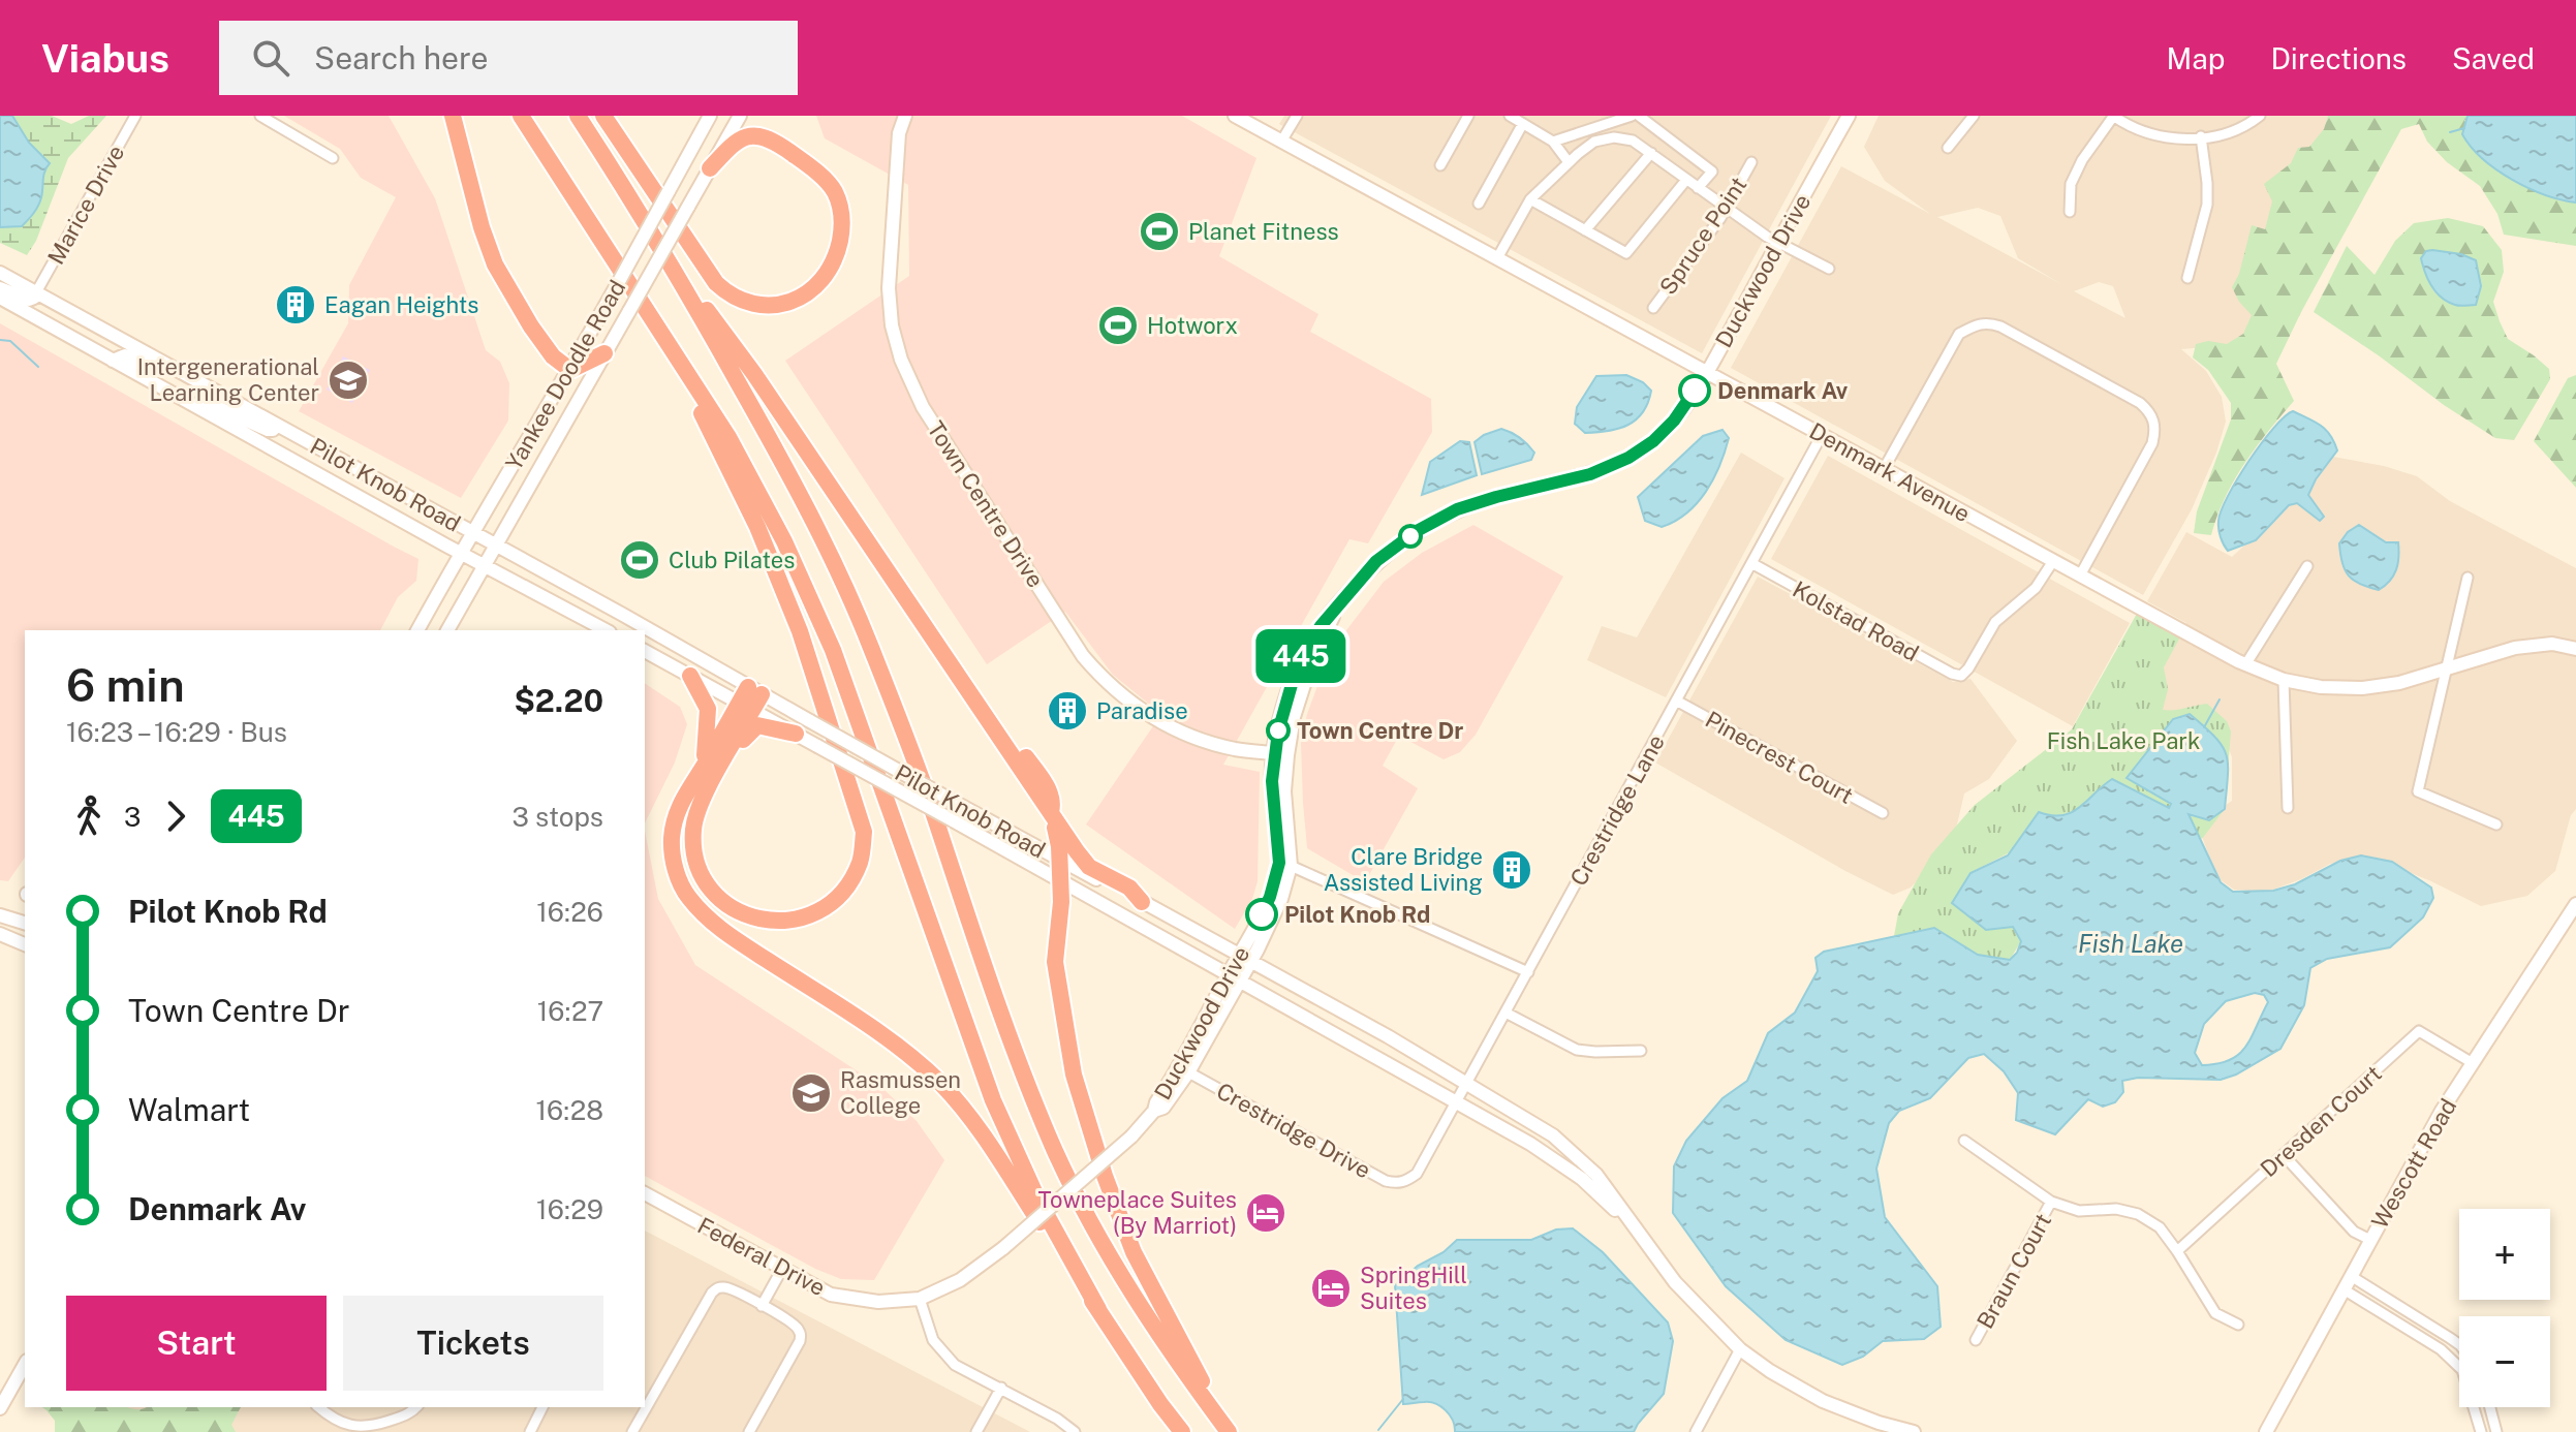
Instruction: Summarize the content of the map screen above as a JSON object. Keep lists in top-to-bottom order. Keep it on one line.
{"streets":{"main road":["Duckwood Drive","Yankee Doodle Road","Denmark Avenue","Pilot Knob Road","Town Centre Drive","Wescott Road","Federal Drive"],"street":["Marice Drive","Spruce Point","Kolstad Road","Pinecrest Court","Crestridge Lane","Dresden Court","Crestridge Drive","Braun Court"]},"crossings":[["Marice Drive","Pilot Knob Road"],["Duckwood Drive","Denmark Avenue"],["Duckwood Drive","Pilot Knob Road"],["Duckwood Drive","Town Centre Drive"],["Duckwood Drive","Crestridge Drive"],["Duckwood Drive","Federal Drive"],["Yankee Doodle Road","Pilot Knob Road"],["Denmark Avenue","Kolstad Road"],["Denmark Avenue","Crestridge Lane"],["Pilot Knob Road","Crestridge Lane"],["Kolstad Road","Crestridge Lane"],["Pinecrest Court","Crestridge Lane"],["Crestridge Lane","Crestridge Drive"],["Dresden Court","Wescott Road"]],"water":["Fish Lake"],"parks":["Fish Lake Park"],"places":{"sports":["Planet Fitness","Hotworx","Club Pilates"],"building":["Eagan Heights","Paradise","Clare Bridge Assisted Living"],"school or university":["Intergenerational Learning Center","Rasmussen College"],"other":["Denmark Av","Town Centre Dr","Pilot Knob Rd"],"hotel":["Towneplace Suites (By Marriot)","SpringHill Suites"]},"lines":["bus line 445"],"page":{"header":"Viabus","search":"Search here","nav":["Map","Directions","Saved"],"on_map":"445","heading":["6 min","16:23 – 16:29 · Bus","$2.20"],"legs":["3","445","3 stops"],"list":[{"name":"Pilot Knob Rd","value":"16:26"},{"name":"Town Centre Dr","value":"16:27"},{"name":"Walmart","value":"16:28"},{"name":"Denmark Av","value":"16:29"}],"map_buttons":["+","−"],"buttons":["Start","Tickets"]}}
